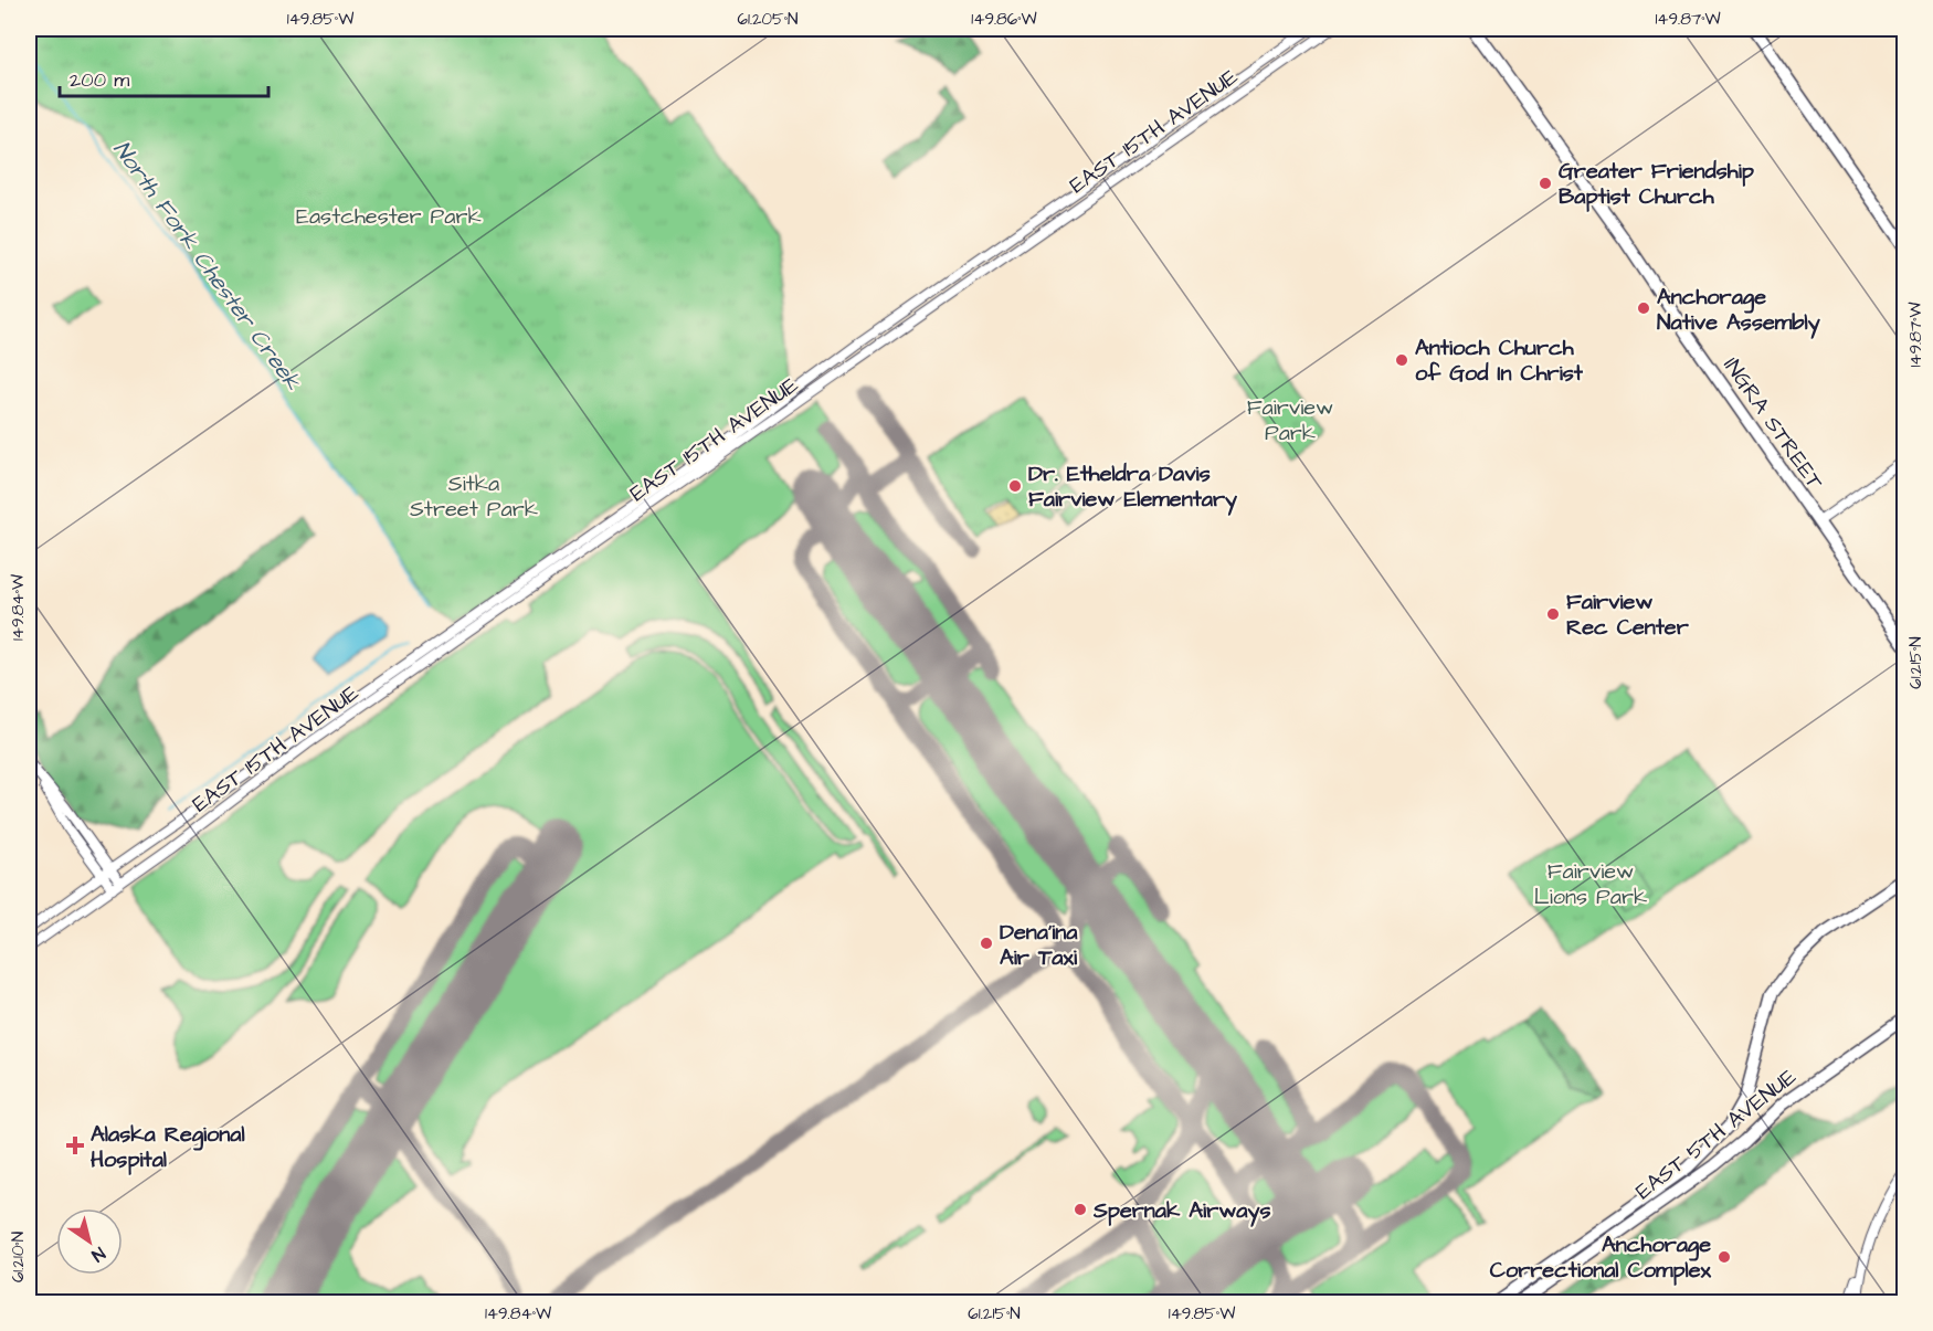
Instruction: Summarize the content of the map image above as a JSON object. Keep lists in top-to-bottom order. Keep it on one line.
{"streets":{"highway":["INGRA STREET","EAST 5TH AVENUE"],"main road":["EAST 15TH AVENUE"]},"water":["North Fork Chester Creek"],"parks":["Eastchester Park","Fairview Park","Sitka Street Park","Fairview Lions Park"],"places":{"other":["Greater Friendship Baptist Church","Anchorage Native Assembly","Antioch Church of God In Christ","Dr. Etheldra Davis Fairview Elementary","Fairview Rec Center","Dena'ina Air Taxi","Spernak Airways","Anchorage Correctional Complex"],"health":["Alaska Regional Hospital"]},"scale_bar":"200 m","north":"bottom right","coordinates":["149.85°W","61.205°N","149.86°W","149.87°W","149.84°W","61.215°N","61.210°N"]}
